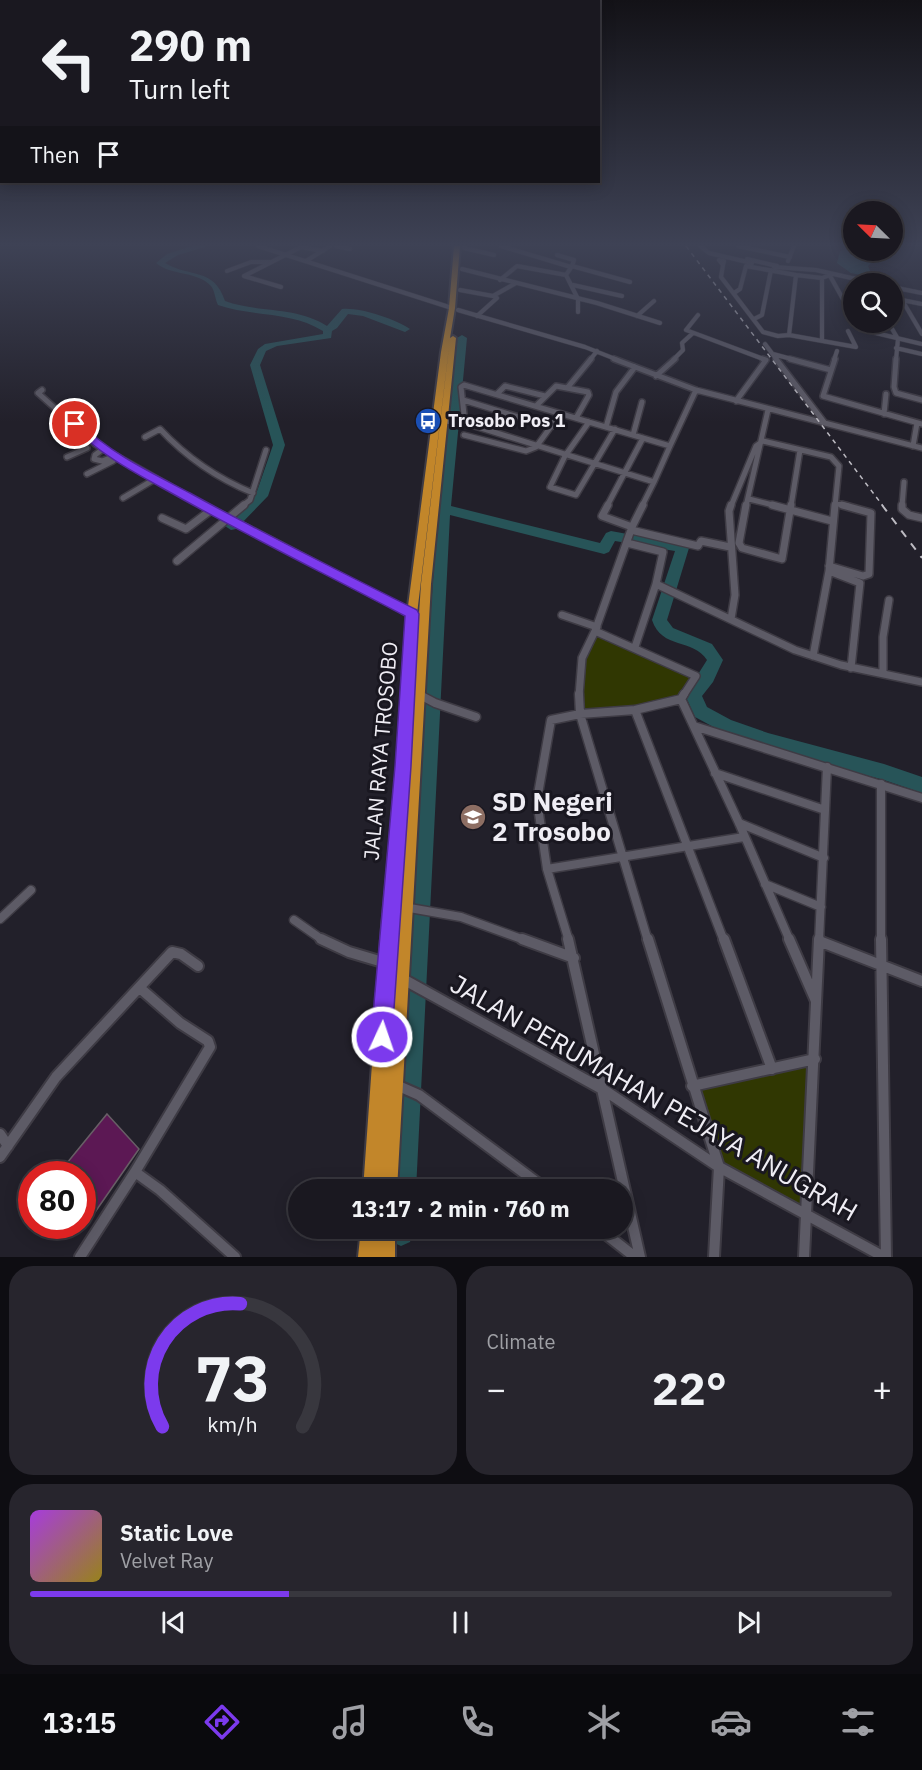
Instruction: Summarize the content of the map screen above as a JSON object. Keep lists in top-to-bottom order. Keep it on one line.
{"streets":{"highway":["JALAN RAYA TROSOBO"],"street":["JALAN PERUMAHAN PEJAYA ANUGRAH"]},"crossings":[["JALAN RAYA TROSOBO","JALAN PERUMAHAN PEJAYA ANUGRAH"]],"places":{"bus stop":["Trosobo Pos 1"],"school or university":["SD Negeri 2 Trosobo"]},"north":"top left","page":{"turn":["290 m","Turn left"],"then":"Then","limit":"80","trip":"13:17 · 2 min · 760 m","tile":"Climate","heat":["−","22°","+"],"song":["Static Love","Velvet Ray"],"tabs":"13:15","gauge":["73","km/h"]}}
